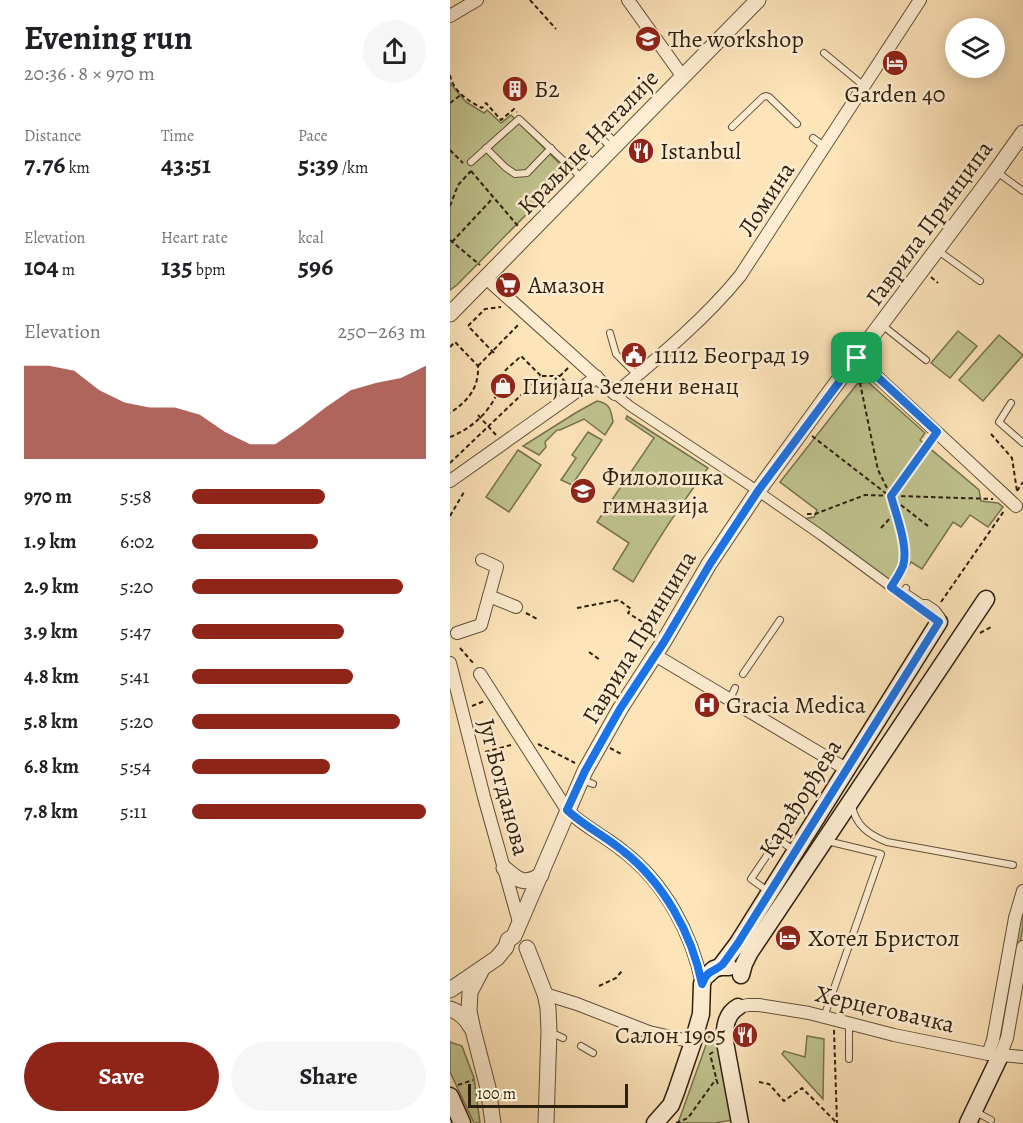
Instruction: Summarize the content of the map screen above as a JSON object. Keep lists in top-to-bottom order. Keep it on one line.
{"streets":{"main road":["Карађорђева"],"street":["Краљице Наталије","Ломина","Гаврила Принципа","Југ Богданова","Херцеговачка"]},"crossings":[["Гаврила Принципа","Југ Богданова"]],"places":{"school or university":["The workshop","Филолошка гимназија"],"hotel":["Garden 40","Хотел Бристол"],"building":["Б2"],"restaurant":["Istanbul","Салон 1905"],"supermarket":["Амазон"],"public building":["11112 Београд 19"],"shop":["Пијаца Зелени венац"],"hospital":["Gracia Medica"]},"scale_bar":"100 m","page":{"heading":["Evening run","20:36 · 8 × 970 m"],"stats":[["Distance","7.76 km"],["Time","43:51"],["Pace","5:39 /km"],["Elevation","104 m"],["Heart rate","135 bpm"],["kcal","596"]],"chart":["Elevation","250–263 m"],"list":[{"name":"970 m","note":"5:58"},{"name":"1.9 km","note":"6:02"},{"name":"2.9 km","note":"5:20"},{"name":"3.9 km","note":"5:47"},{"name":"4.8 km","note":"5:41"},{"name":"5.8 km","note":"5:20"},{"name":"6.8 km","note":"5:54"},{"name":"7.8 km","note":"5:11"}],"buttons":["Save","Share"],"scale":"100 m"}}
